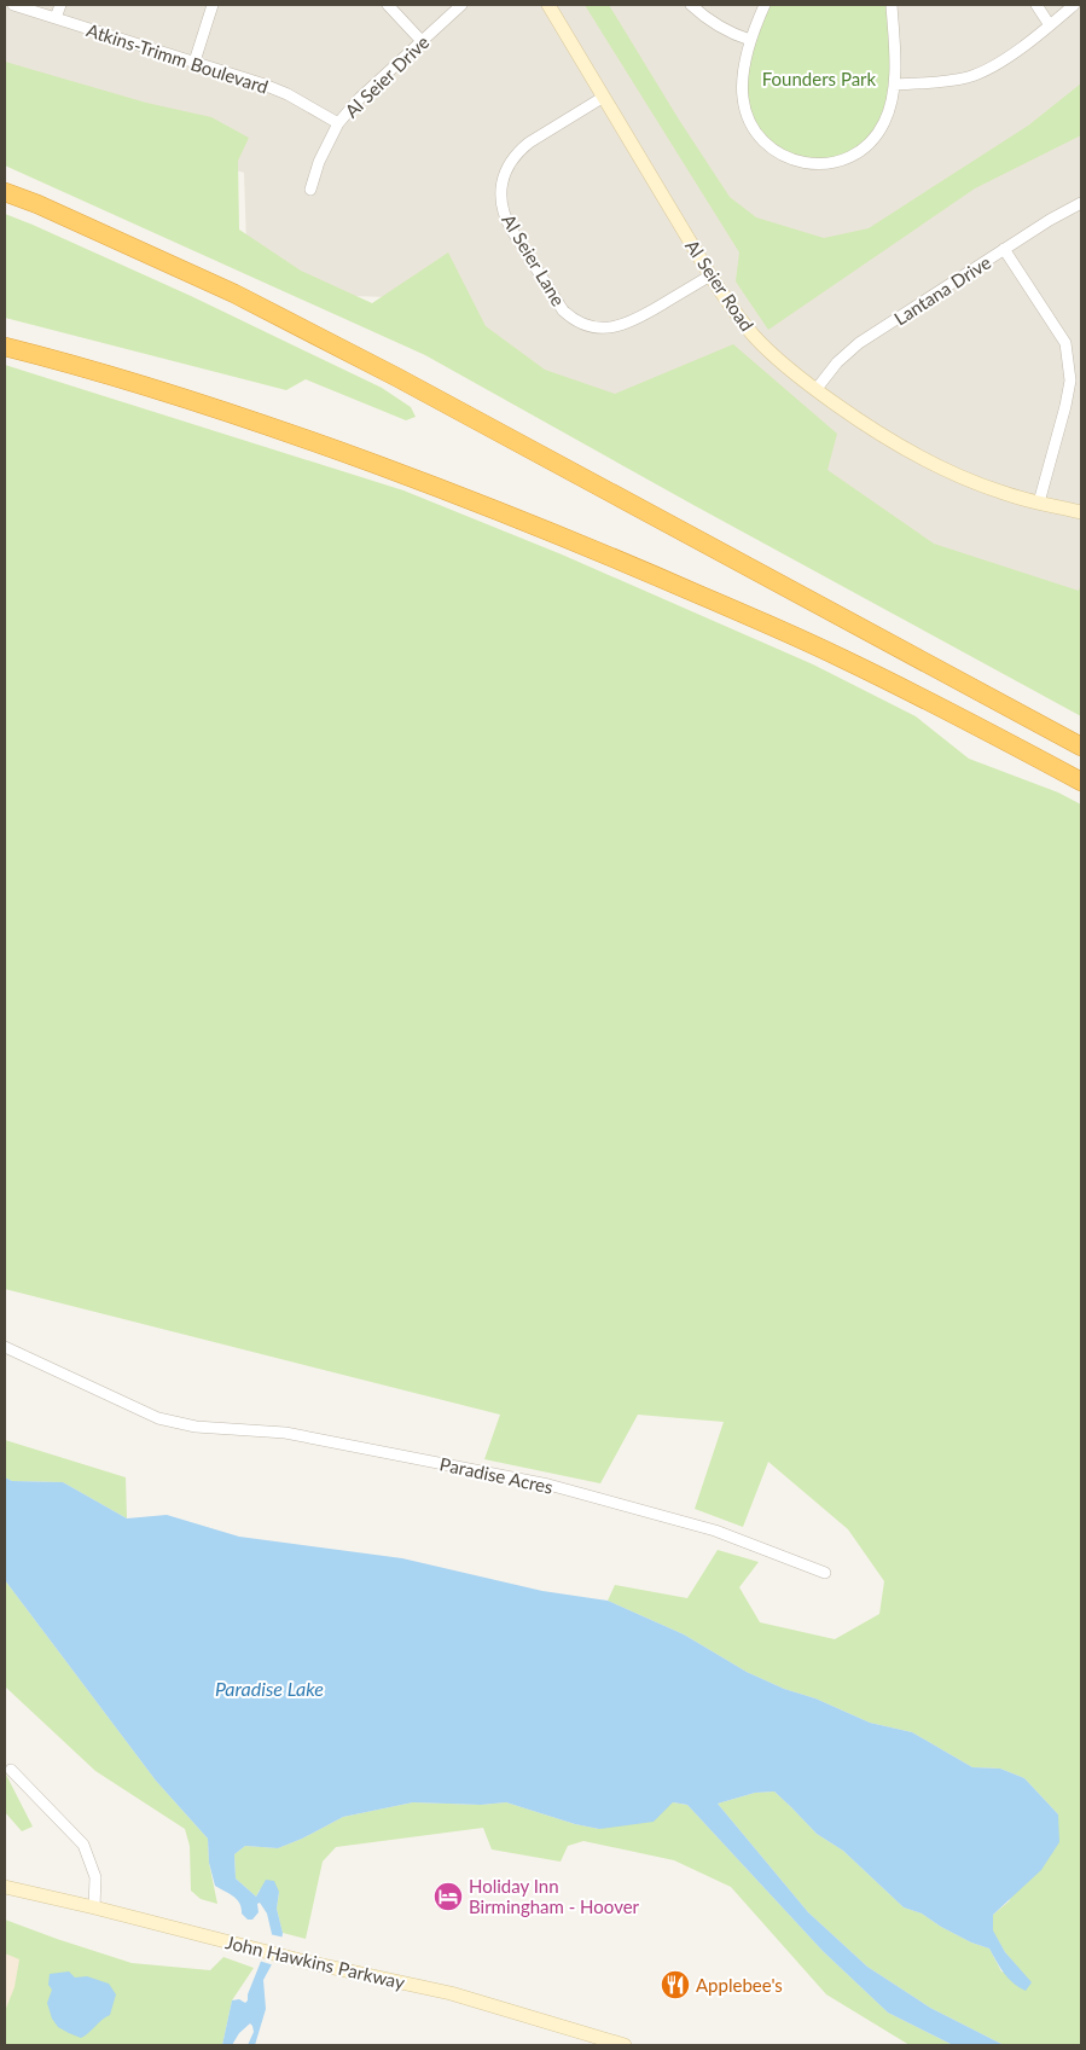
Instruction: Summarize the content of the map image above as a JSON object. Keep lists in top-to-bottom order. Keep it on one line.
{"streets":{"street":["Atkins-Trimm Boulevard","Al Seier Drive","Al Seier Lane","Al Seier Road","Lantana Drive","Paradise Acres","John Hawkins Parkway"]},"crossings":[["Atkins-Trimm Boulevard","Al Seier Drive"],["Al Seier Lane","Al Seier Road"],["Al Seier Road","Lantana Drive"]],"water":["Paradise Lake"],"parks":["Founders Park"],"places":{"hotel":["Holiday Inn Birmingham - Hoover"],"restaurant":["Applebee's"]}}
